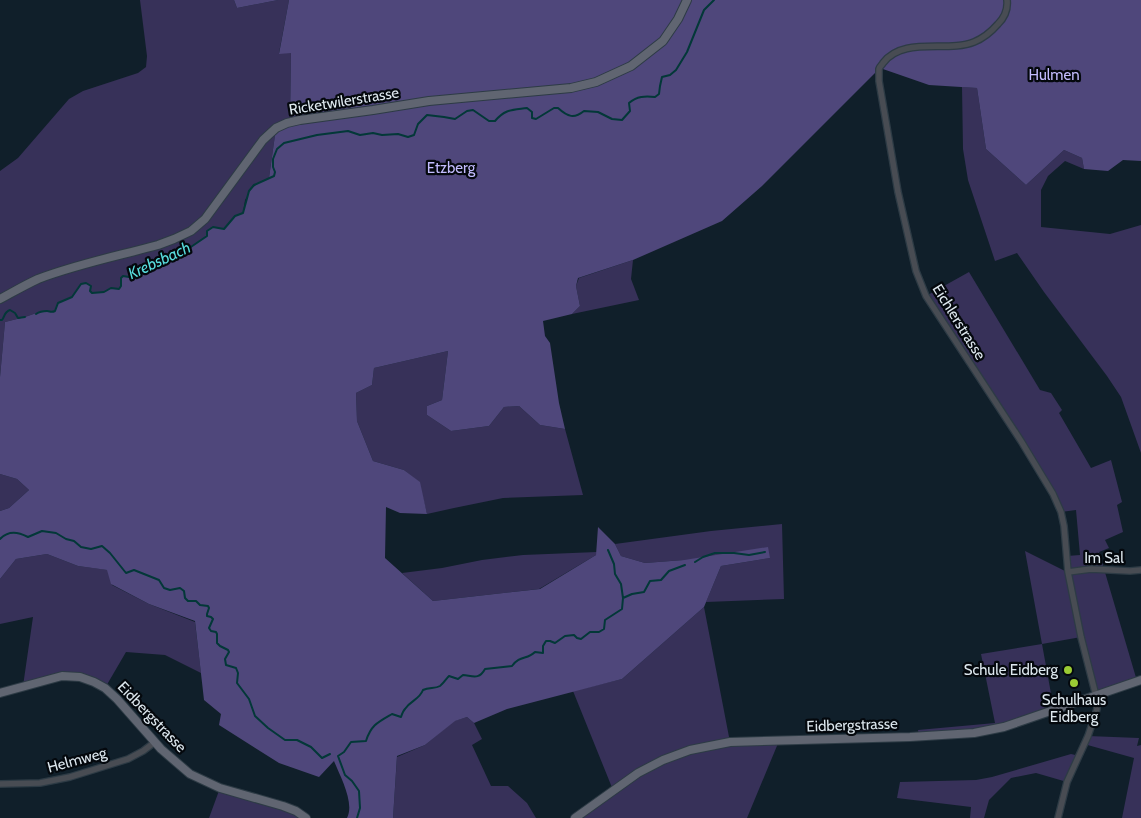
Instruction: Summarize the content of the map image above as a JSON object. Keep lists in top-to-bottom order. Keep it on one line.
{"streets":{"street":["Ricketwilerstrasse","Eichlerstrasse","Im Sal","Eidbergstrasse","Helmweg"]},"crossings":[["Eichlerstrasse","Im Sal"],["Eichlerstrasse","Eidbergstrasse"],["Eidbergstrasse","Helmweg"]],"water":["Krebsbach"],"parks":["Hulmen","Etzberg"],"places":["Schule Eidberg","Schulhaus Eidberg"]}
